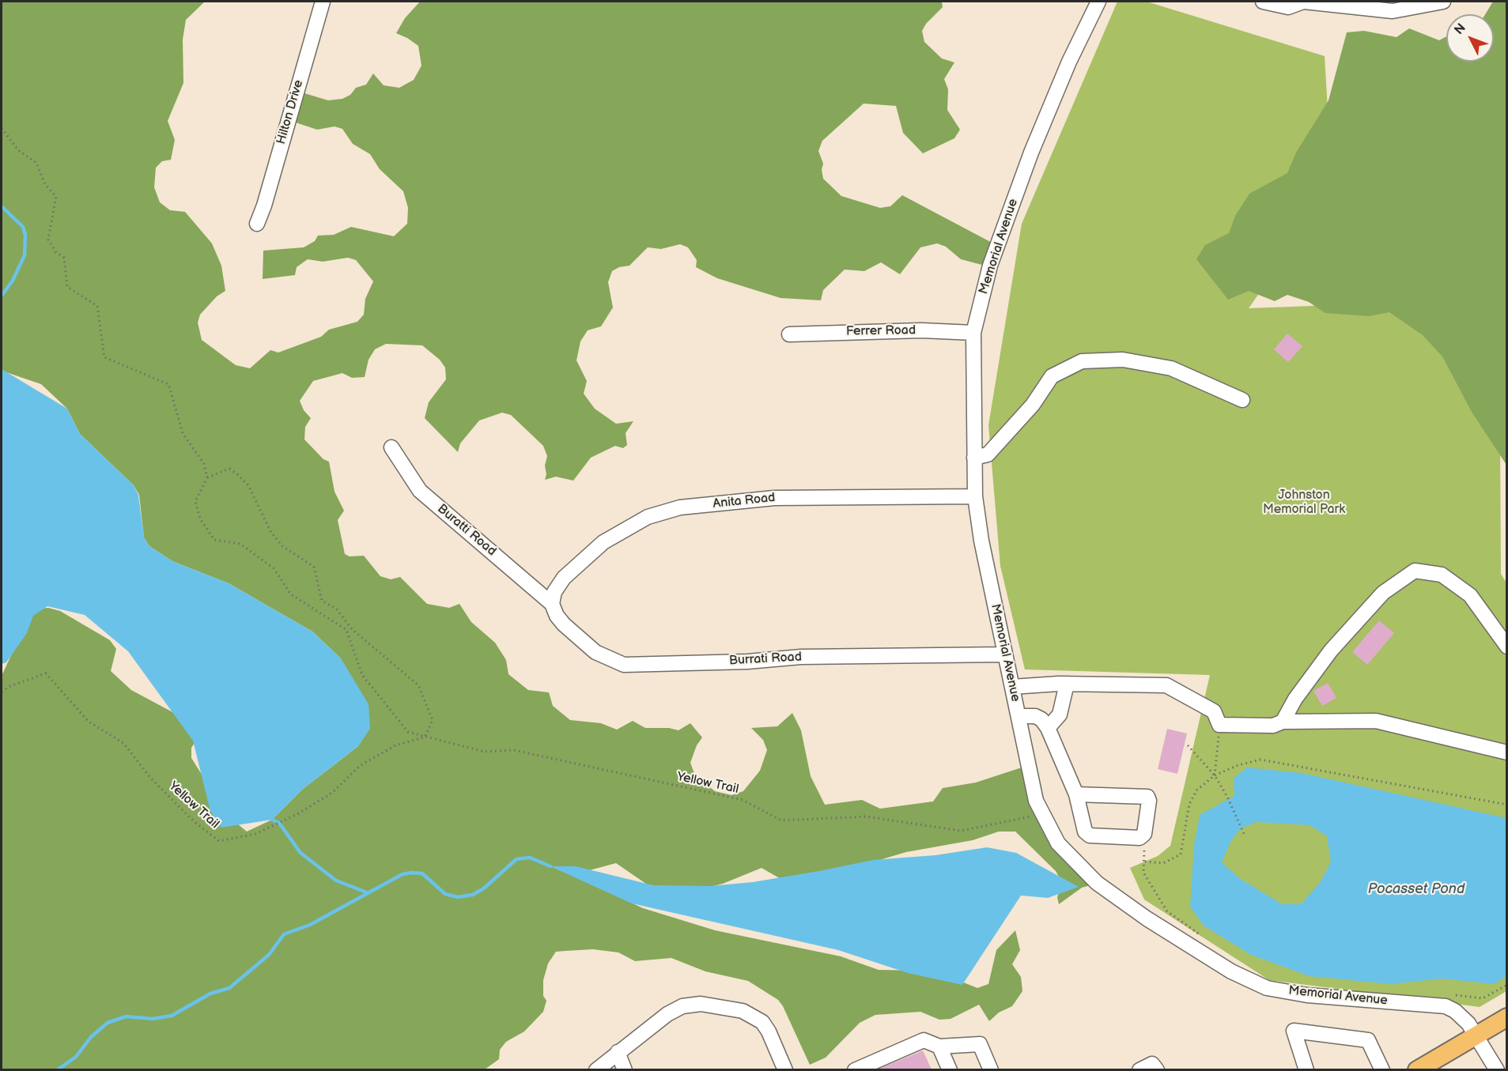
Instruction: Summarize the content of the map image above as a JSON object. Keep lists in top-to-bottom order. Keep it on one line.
{"streets":{"street":["Hilton Drive","Memorial Avenue","Ferrer Road","Anita Road","Buratti Road","Burrati Road"],"path":["Yellow Trail"]},"crossings":[["Memorial Avenue","Ferrer Road"],["Memorial Avenue","Anita Road"],["Memorial Avenue","Burrati Road"],["Memorial Avenue","Yellow Trail"],["Anita Road","Buratti Road"],["Anita Road","Burrati Road"],["Buratti Road","Burrati Road"]],"water":["Pocasset Pond"],"parks":["Johnston Memorial Park"],"north":"top left"}
